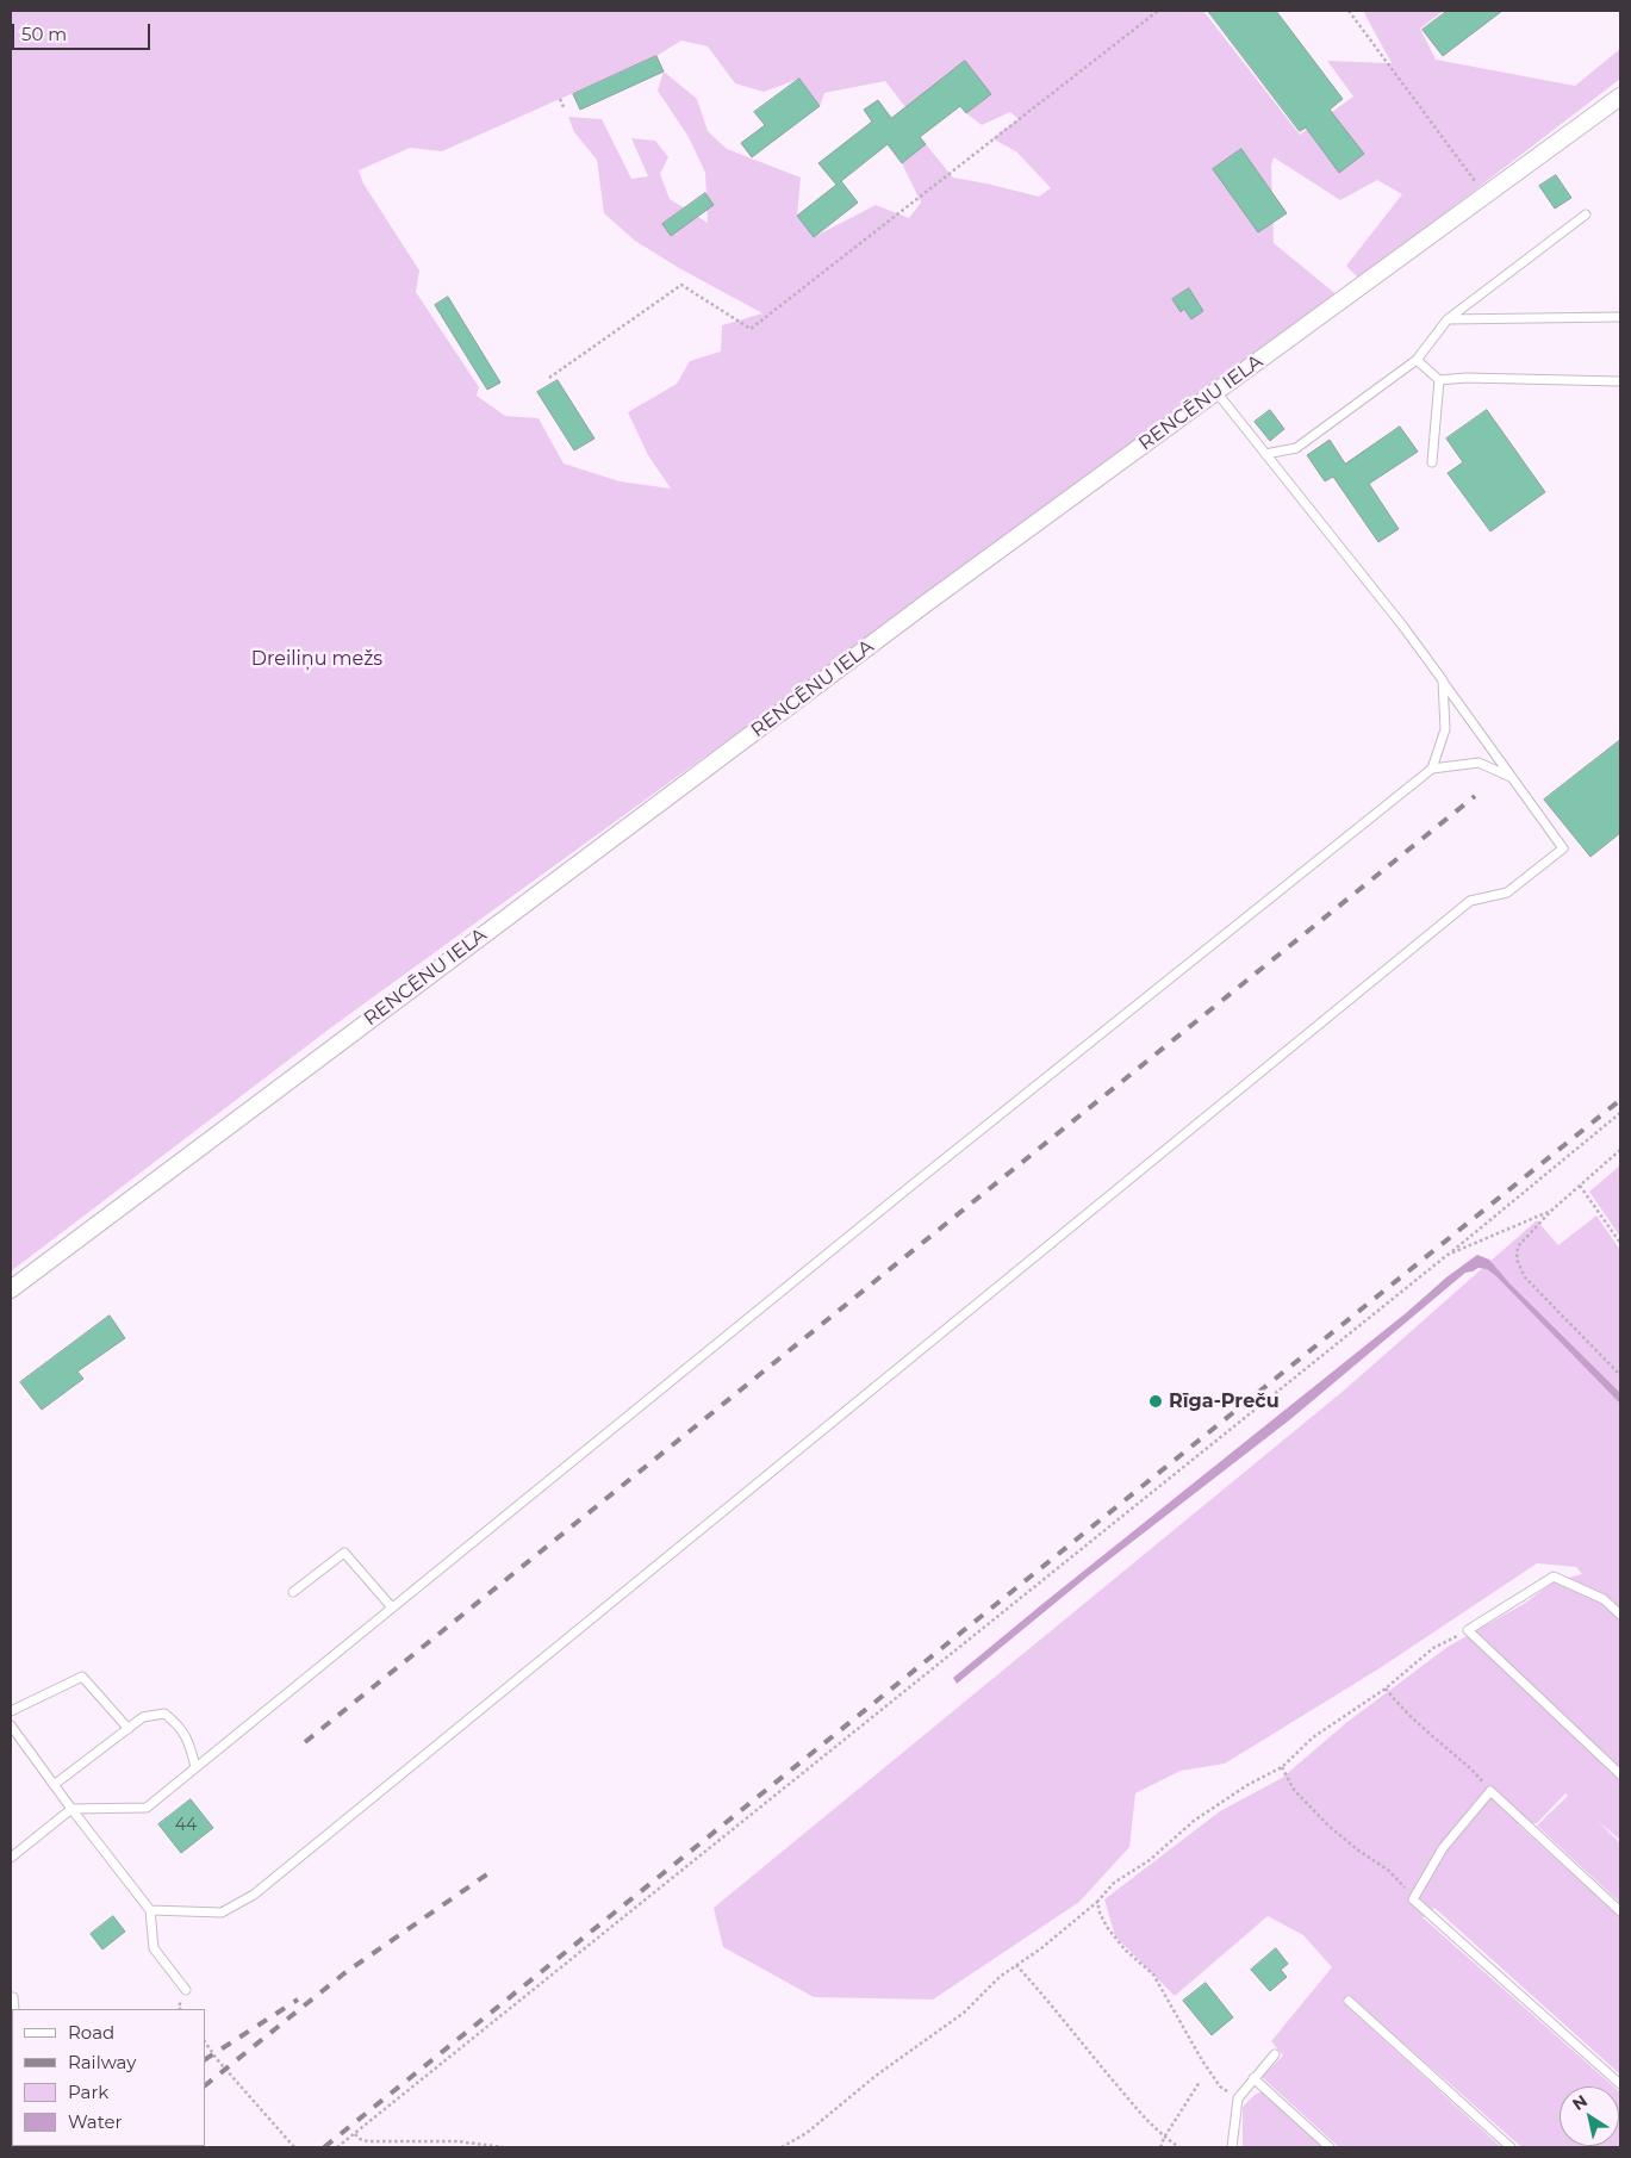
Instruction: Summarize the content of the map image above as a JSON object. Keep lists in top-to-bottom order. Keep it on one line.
{"streets":{"street":["RENCĒNU IELA"]},"parks":["Dreiliņu mežs"],"places":["Rīga-Preču"],"house_numbers":["44"],"legend":["Road","Railway","Park","Water"],"scale_bar":"50 m","north":"top left"}
